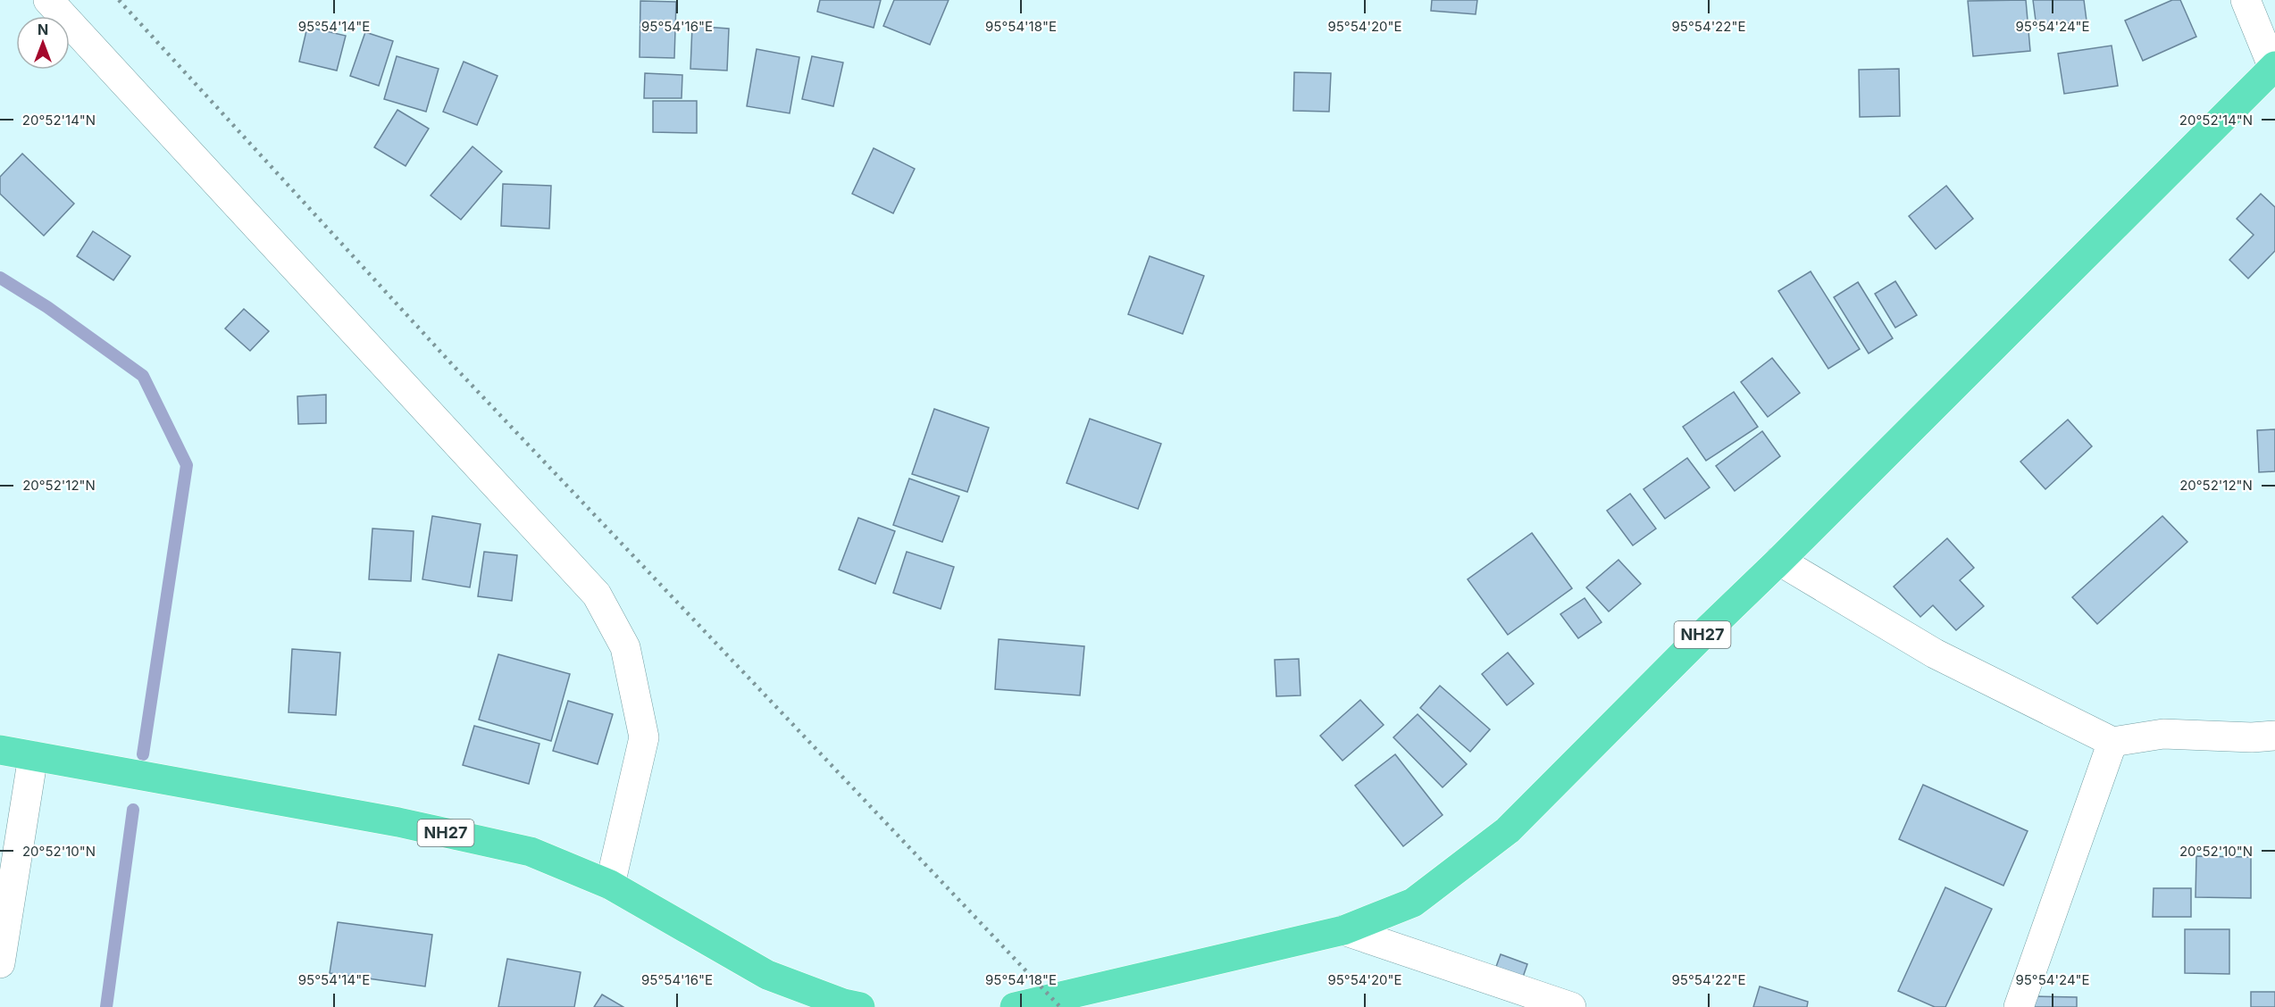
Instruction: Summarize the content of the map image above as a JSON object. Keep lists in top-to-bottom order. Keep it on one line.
{"streets":{"highway":["NH27"]},"north":"top","coordinates":["95°54'14\"E","95°54'16\"E","95°54'18\"E","95°54'20\"E","95°54'22\"E","95°54'24\"E","20°52'14\"N","20°52'12\"N","20°52'10\"N"]}
